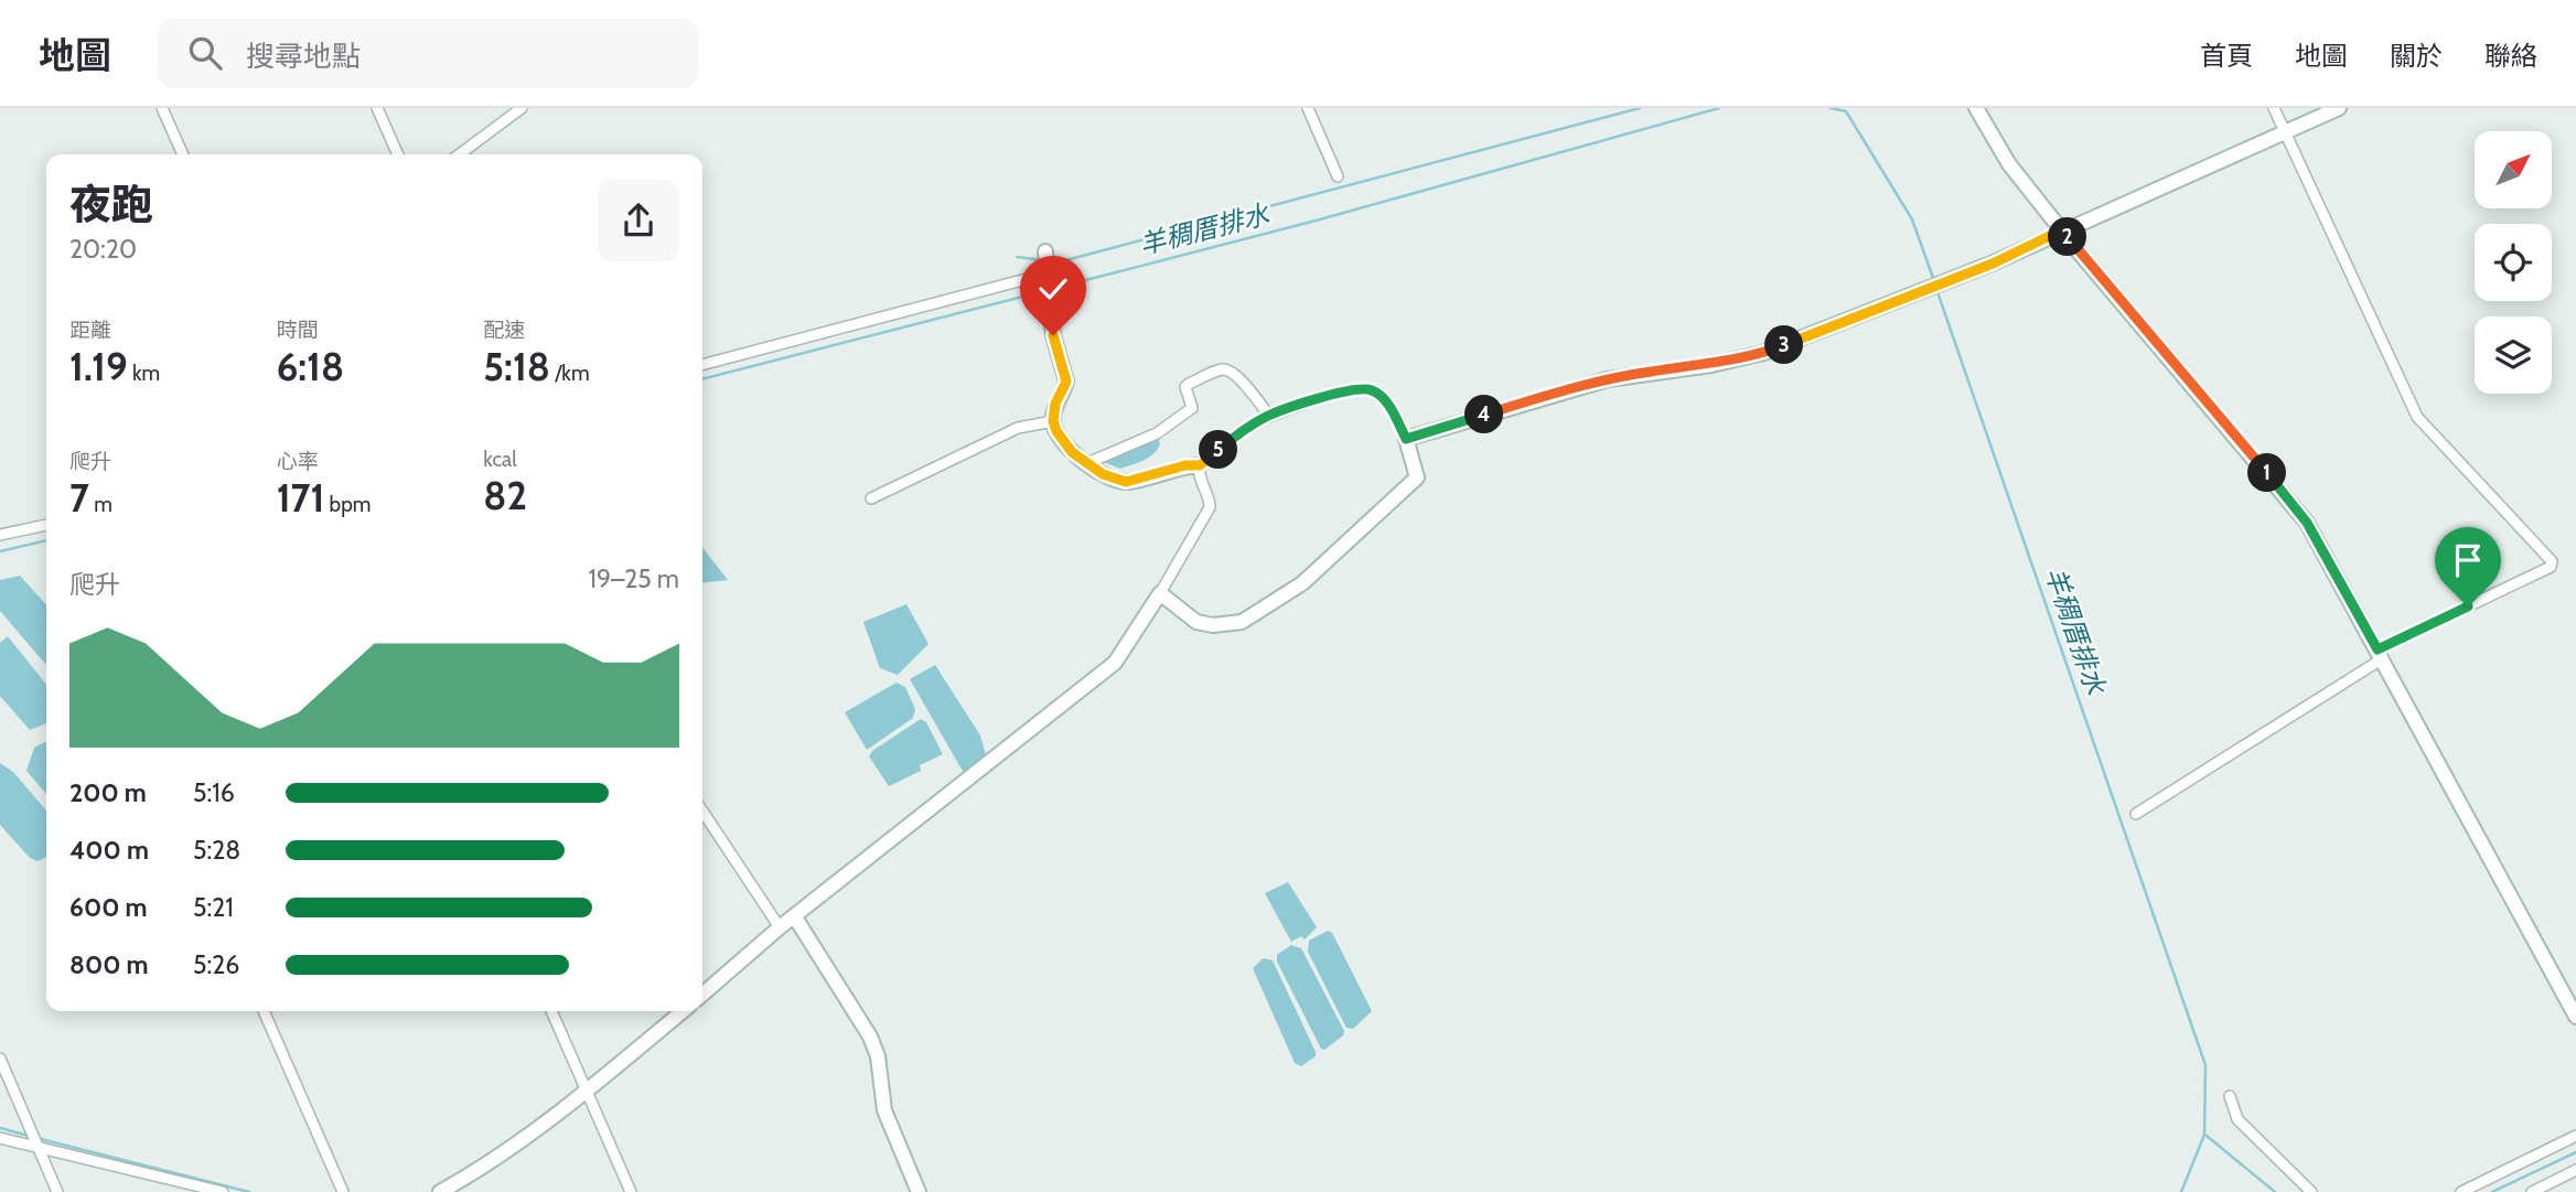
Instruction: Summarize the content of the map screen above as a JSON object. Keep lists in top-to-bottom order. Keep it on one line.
{"water":["羊稠厝排水"],"north":"top right","page":{"header":"地圖","search":"搜尋地點","nav":["首頁","地圖","關於","聯絡"],"heading":["夜跑","20:20"],"pins":["2","3","4","5","1"],"stats":[["距離","1.19 km"],["時間","6:18"],["配速","5:18 /km"],["爬升","7 m"],["心率","171 bpm"],["kcal","82"]],"chart":["爬升","19–25 m"],"list":[{"name":"200 m","note":"5:16"},{"name":"400 m","note":"5:28"},{"name":"600 m","note":"5:21"},{"name":"800 m","note":"5:26"}]}}
